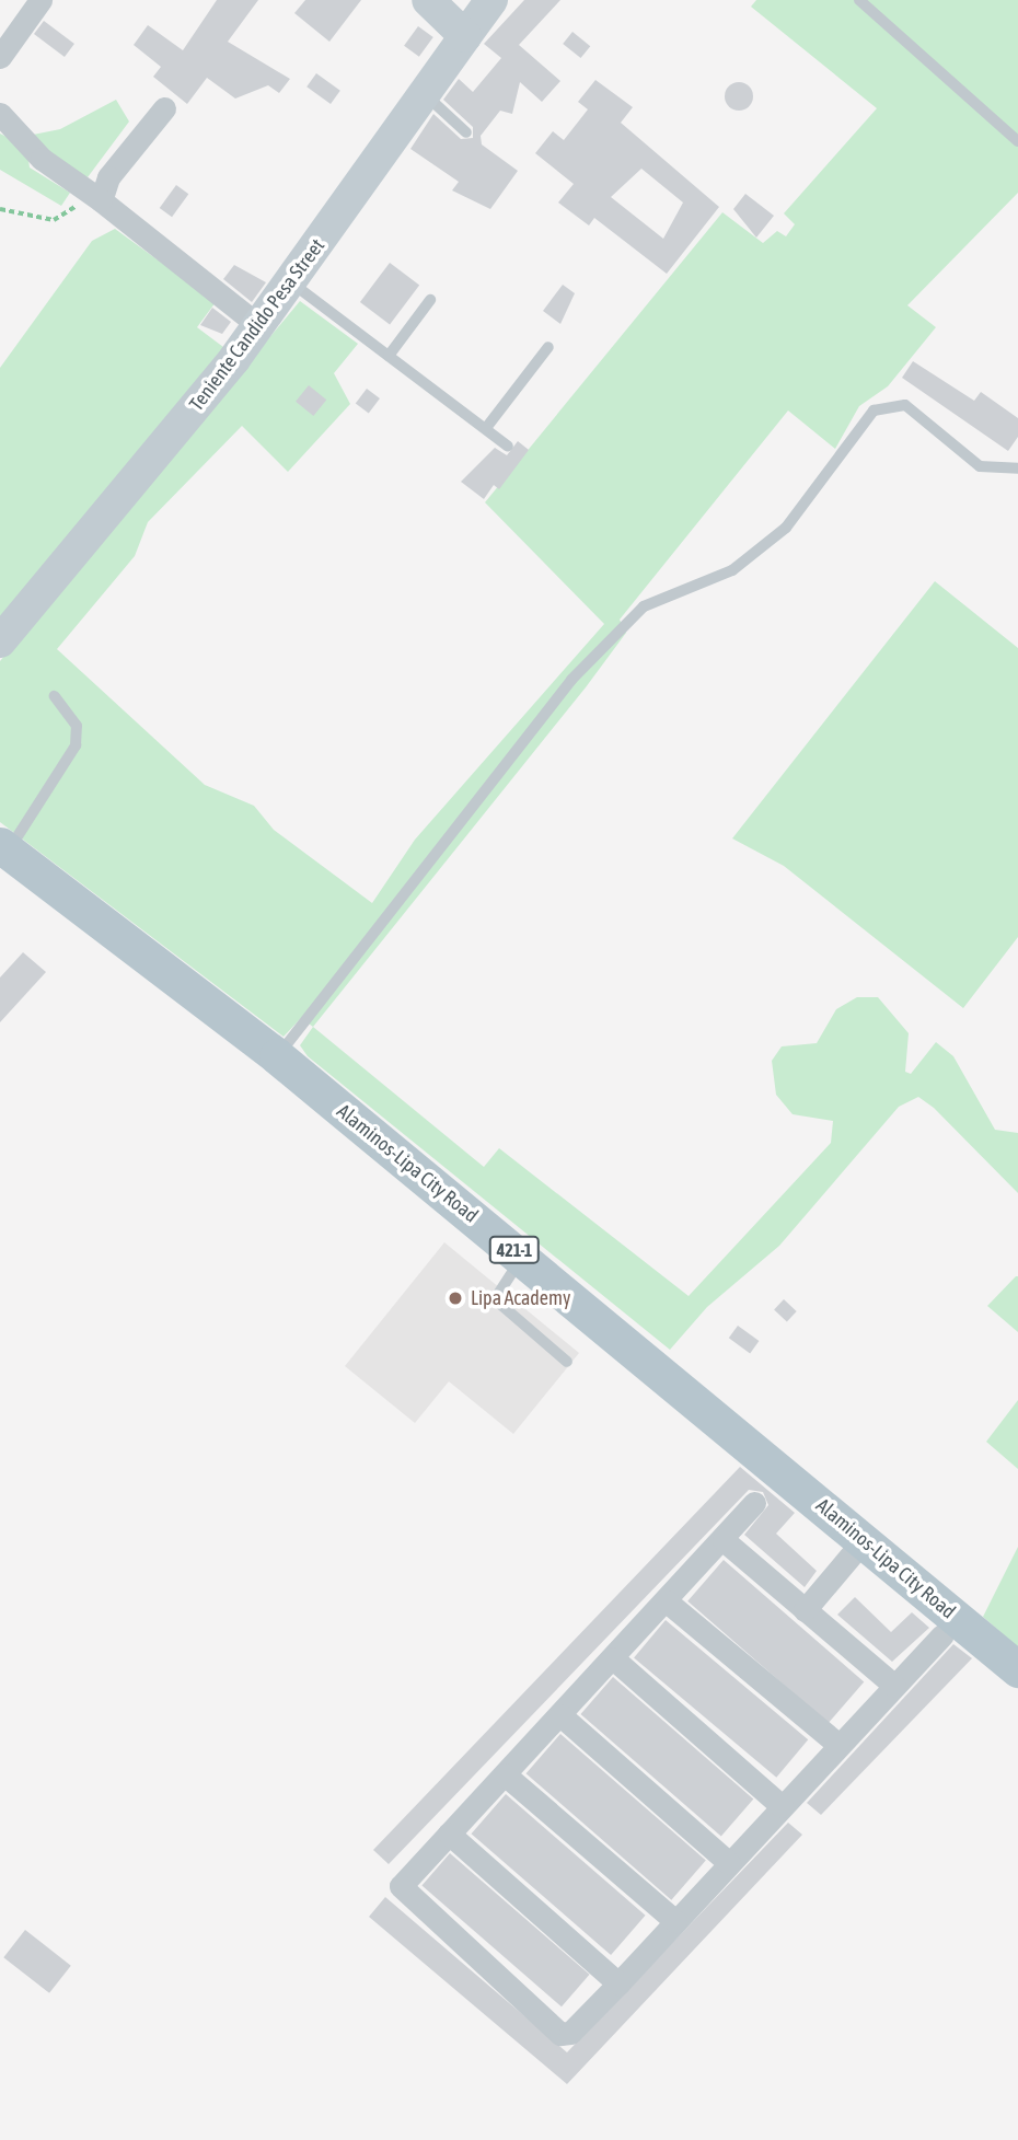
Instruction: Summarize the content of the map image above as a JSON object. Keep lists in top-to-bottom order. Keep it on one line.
{"streets":{"main road":["Alaminos-Lipa City Road","421-1"],"street":["Teniente Candido Pesa Street"]},"places":["Lipa Academy"]}
